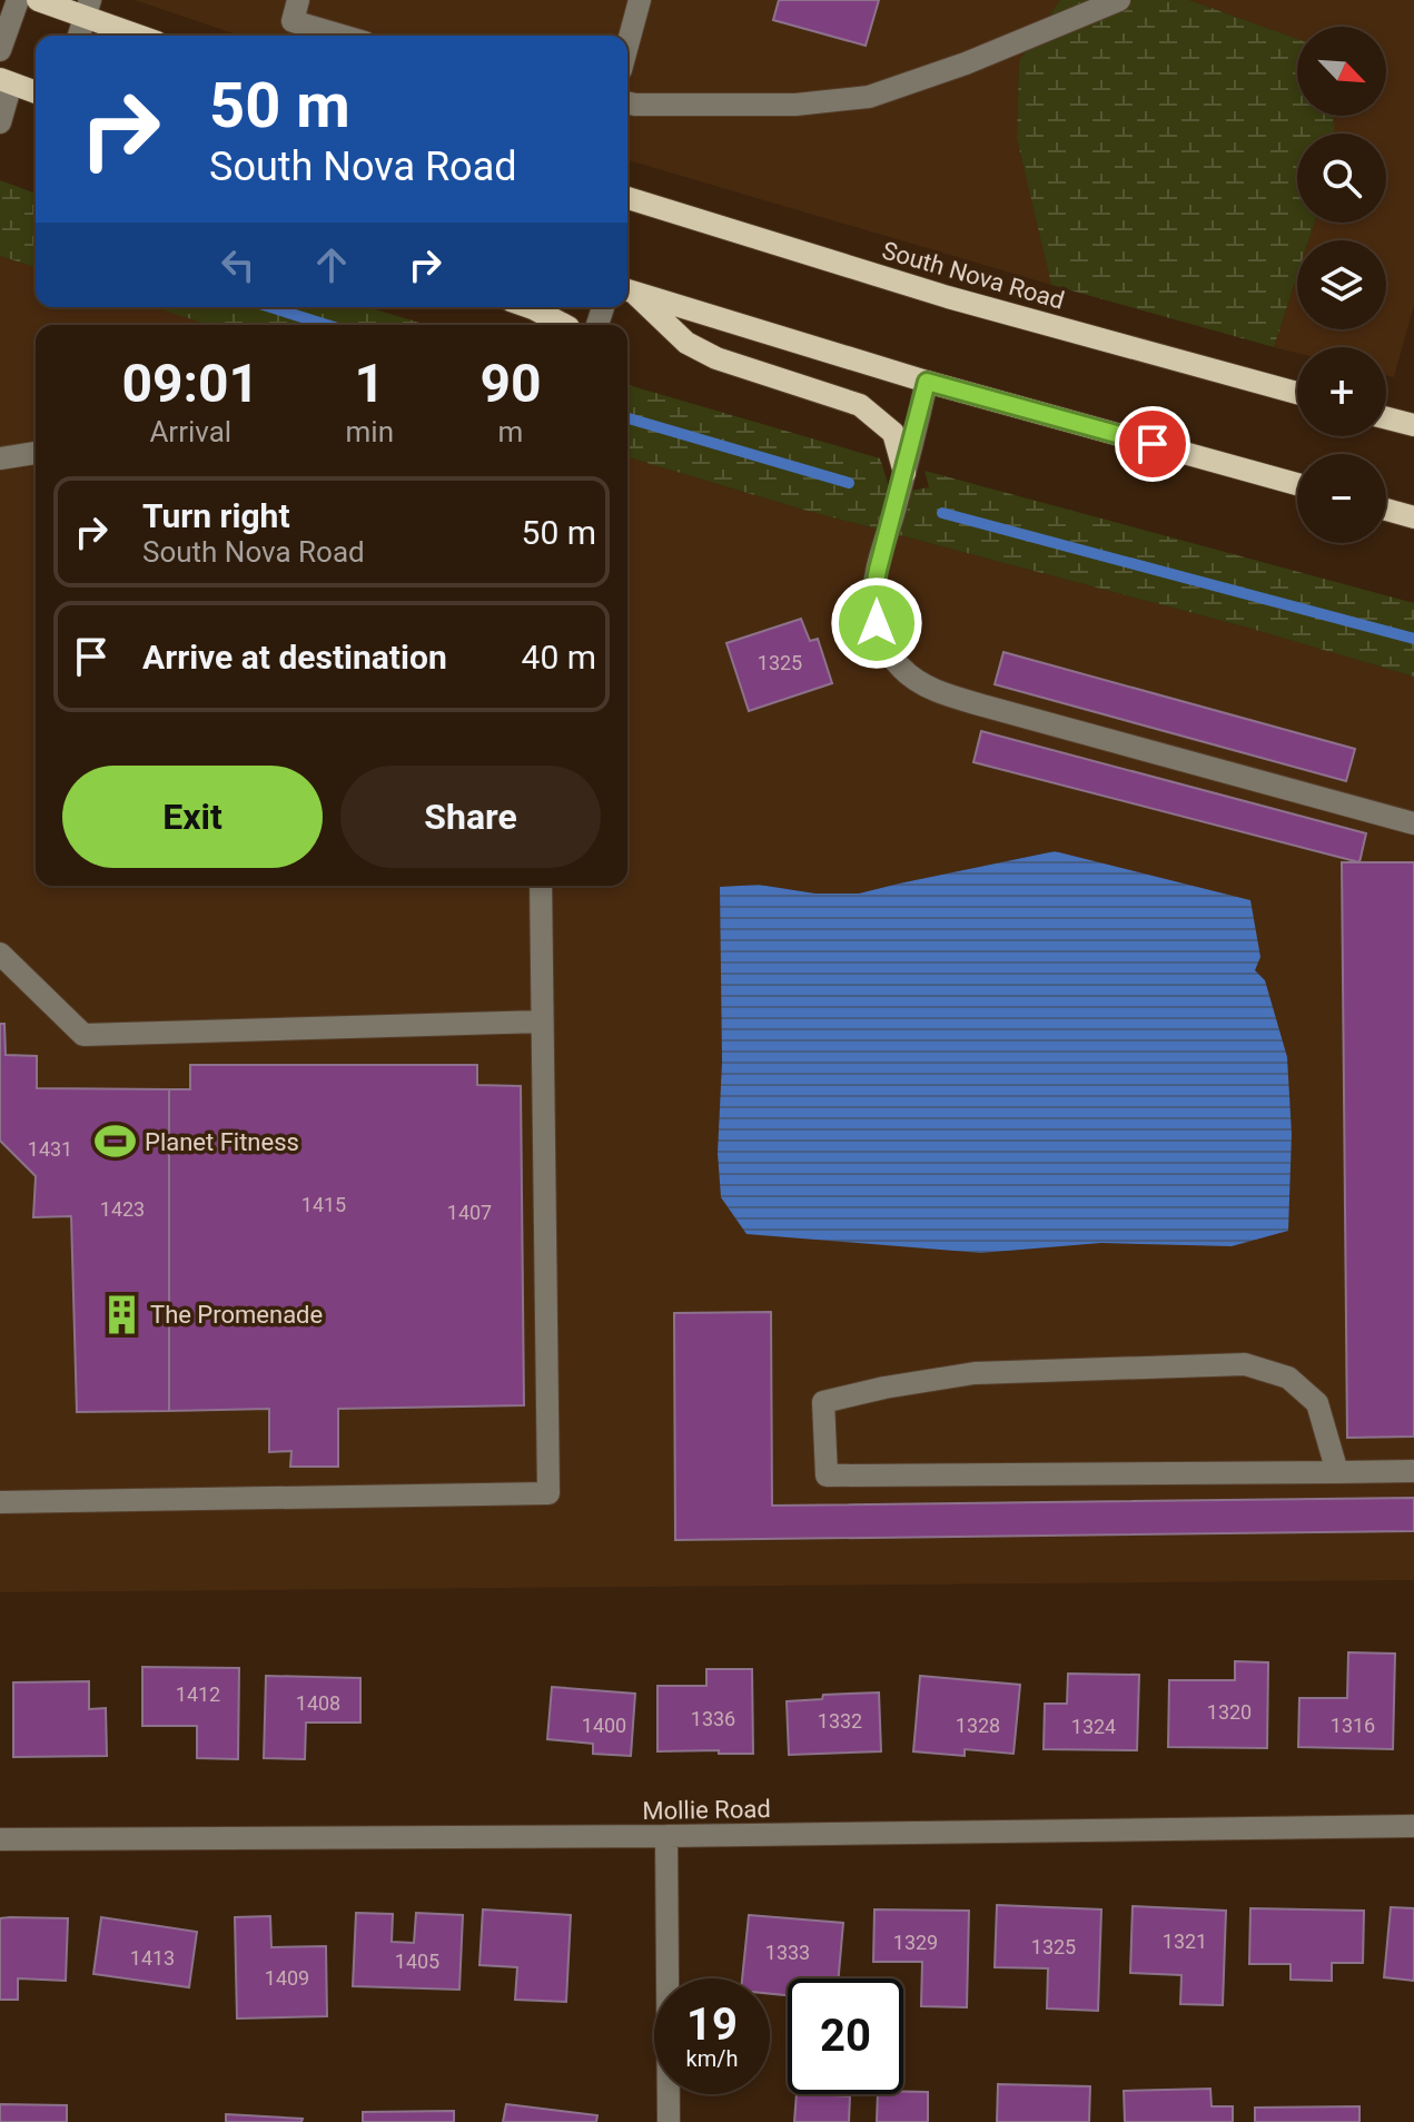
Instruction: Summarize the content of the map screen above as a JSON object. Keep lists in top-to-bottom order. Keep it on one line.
{"streets":{"main road":["South Nova Road"],"street":["Mollie Road"]},"places":{"sports":["Planet Fitness"],"building":["The Promenade"]},"house_numbers":["1325","1431","1415","1423","1407","1412","1408","1320","1336","1332","1400","1328","1316","1324","1321","1329","1325","1333","1413","1405","1409"],"north":"bottom right","page":{"map_buttons":["+","−"],"turn":["50 m","South Nova Road"],"eta":["09:01","Arrival","1","min","90","m"],"list":[{"name":"Turn right","note":"South Nova Road","value":"50 m"},{"name":"Arrive at destination","value":"40 m"}],"buttons":["Exit","Share"],"speed":"19 km/h","limit":"20"}}
